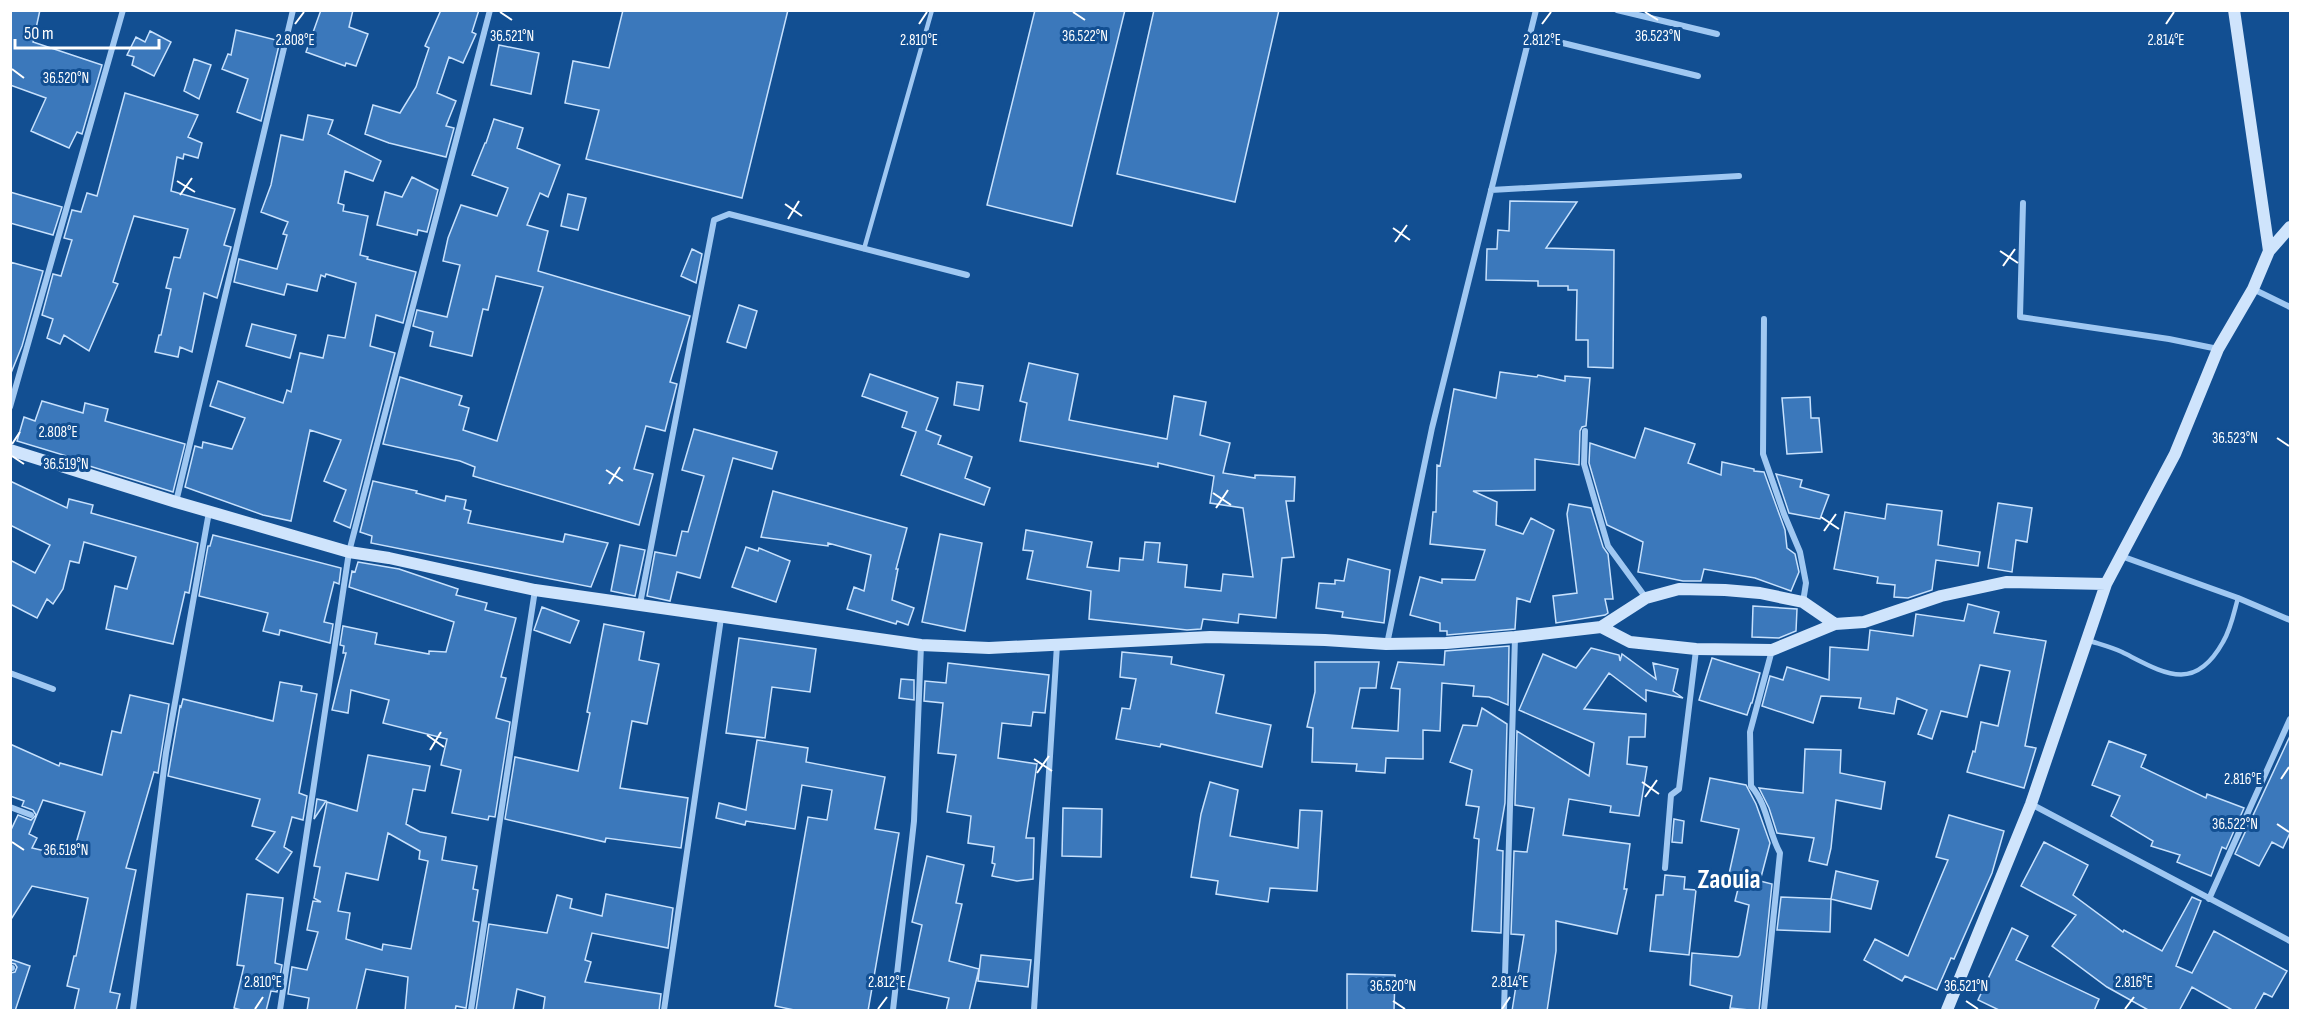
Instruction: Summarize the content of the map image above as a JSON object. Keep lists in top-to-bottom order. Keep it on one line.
{"districts":["Zaouia"],"scale_bar":"50 m","coordinates":["36.521°N","36.522°N","36.523°N","2.810°E","2.812°E","2.814°E","2.808°E","36.520°N","36.519°N","2.816°E","36.518°N"]}
